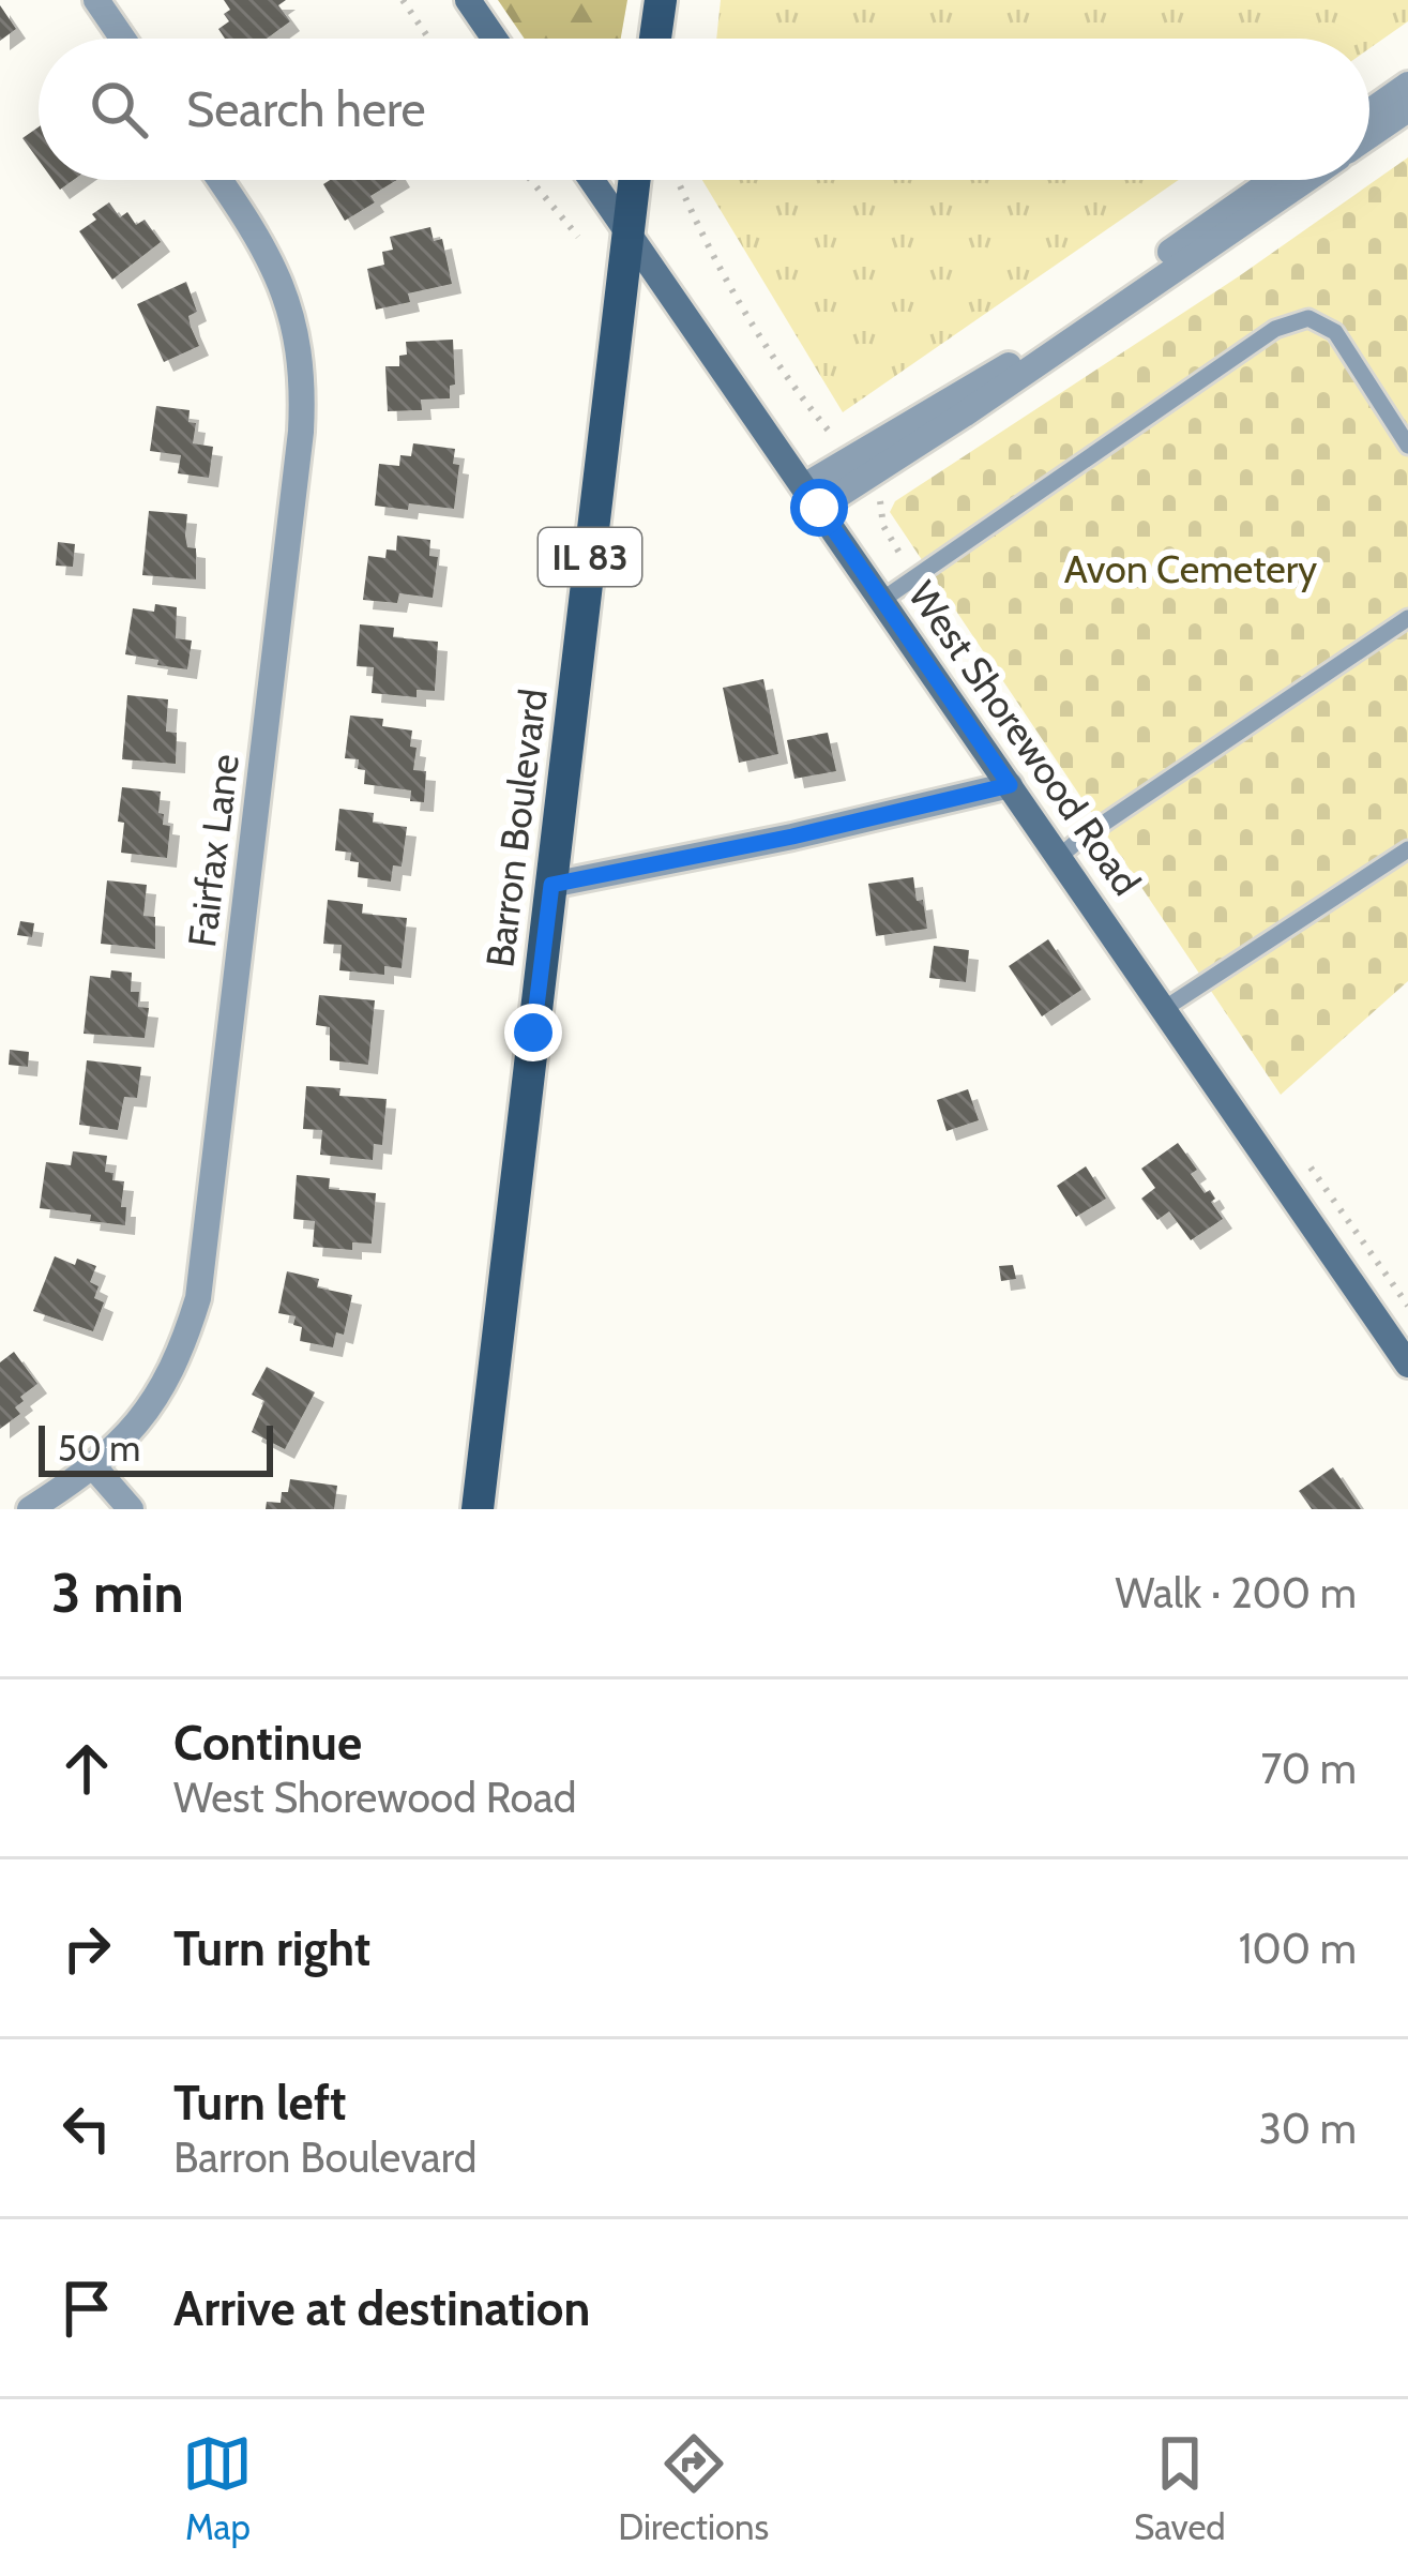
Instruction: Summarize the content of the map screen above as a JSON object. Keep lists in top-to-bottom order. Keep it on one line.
{"streets":{"main road":["IL 83","West Shorewood Road","Barron Boulevard"],"street":["Fairfax Lane"]},"crossings":[["West Shorewood Road","Barron Boulevard"]],"parks":["Avon Cemetery"],"scale_bar":"50 m","page":{"search":"Search here","scale":"50 m","heading":["3 min","Walk · 200 m"],"list":[["Continue","West Shorewood Road","70 m"],["Turn right","100 m"],["Turn left","Barron Boulevard","30 m"],"Arrive at destination"],"nav":["Map","Directions","Saved"]}}
